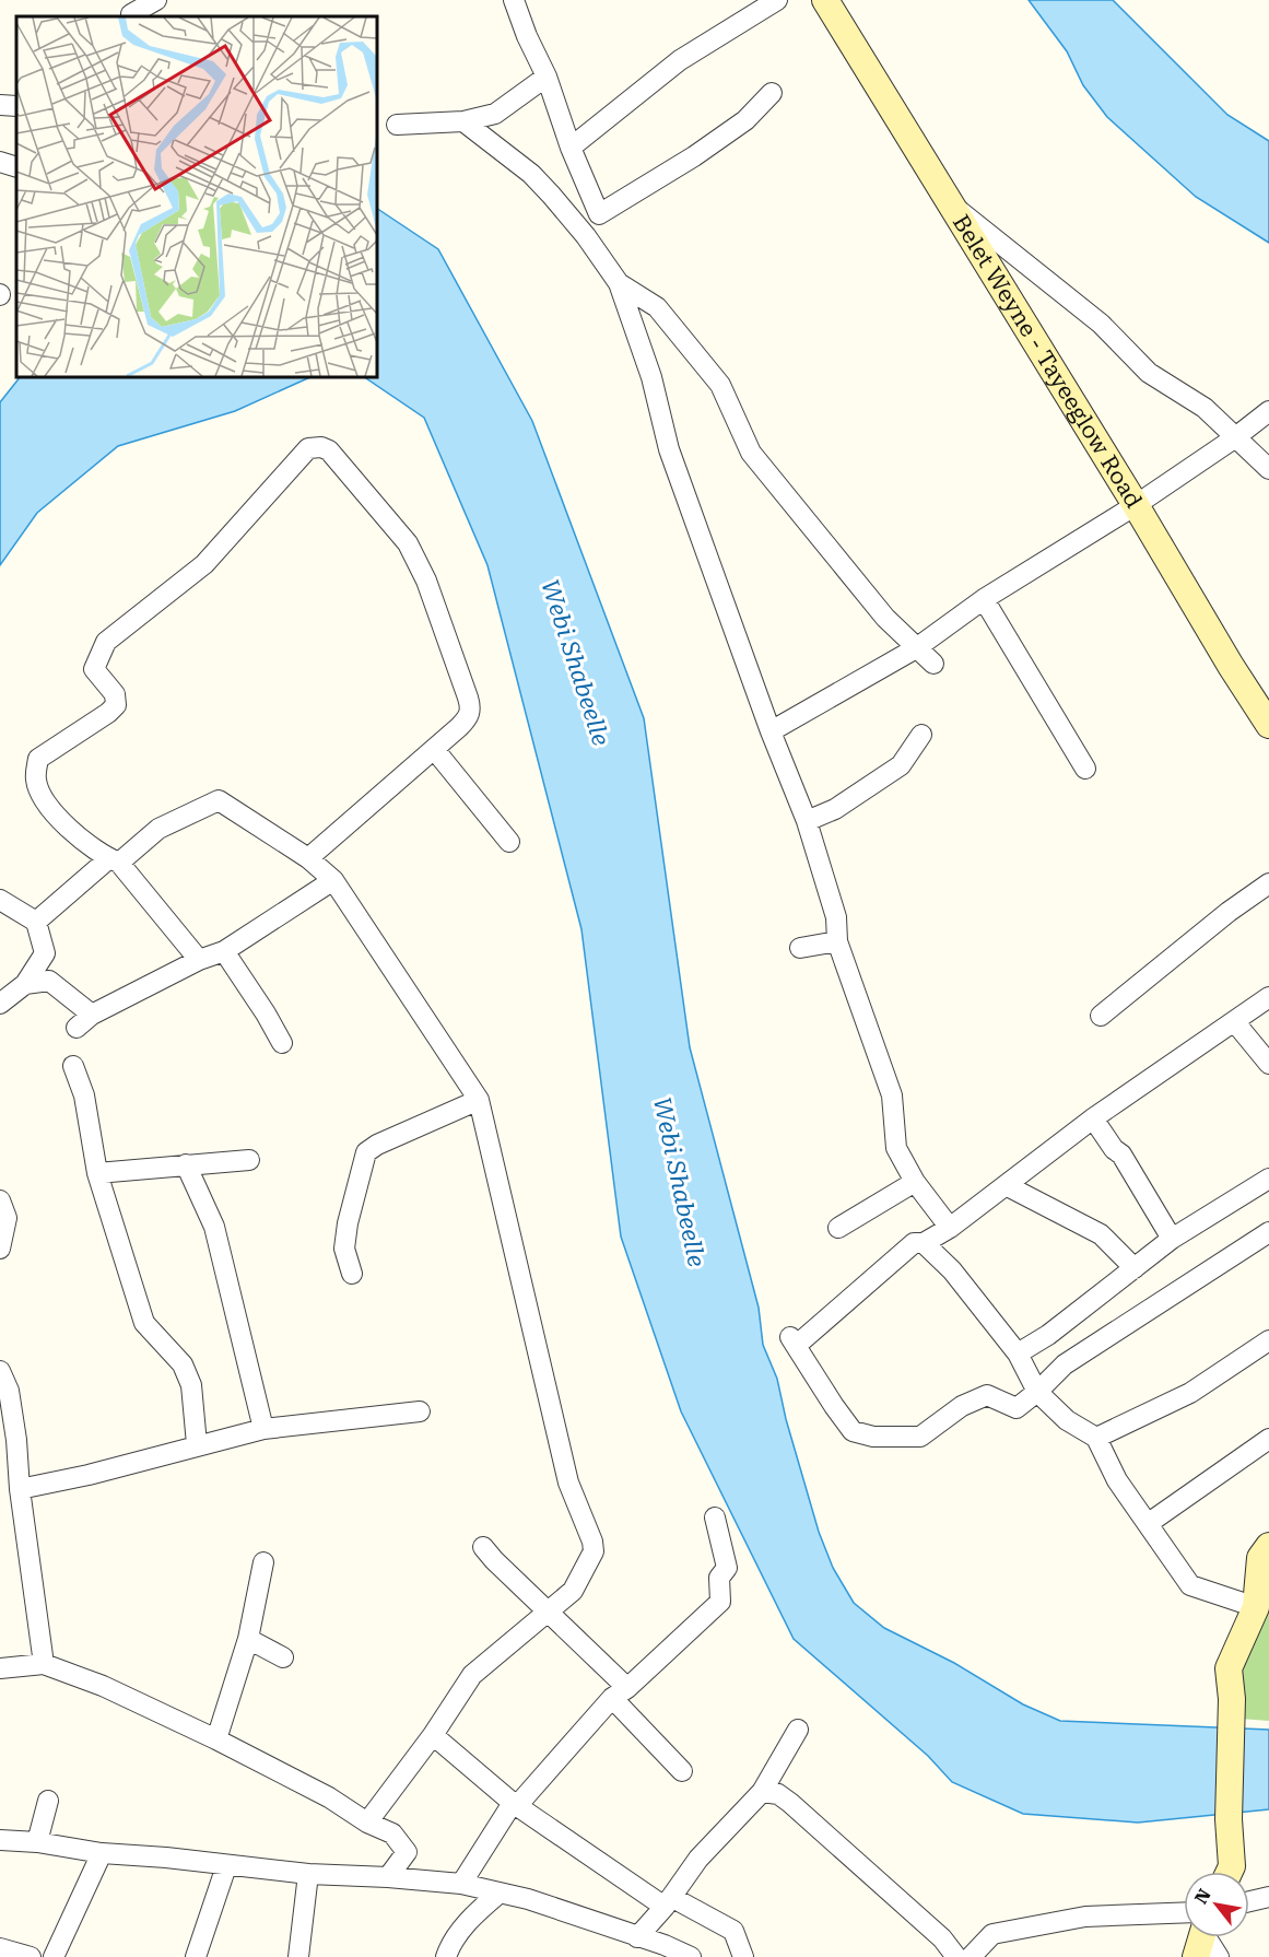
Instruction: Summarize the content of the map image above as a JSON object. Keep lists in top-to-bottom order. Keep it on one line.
{"streets":{"main road":["Belet Weyne - Tayeeglow Road"]},"water":["Webi Shabeelle"],"north":"top left"}
